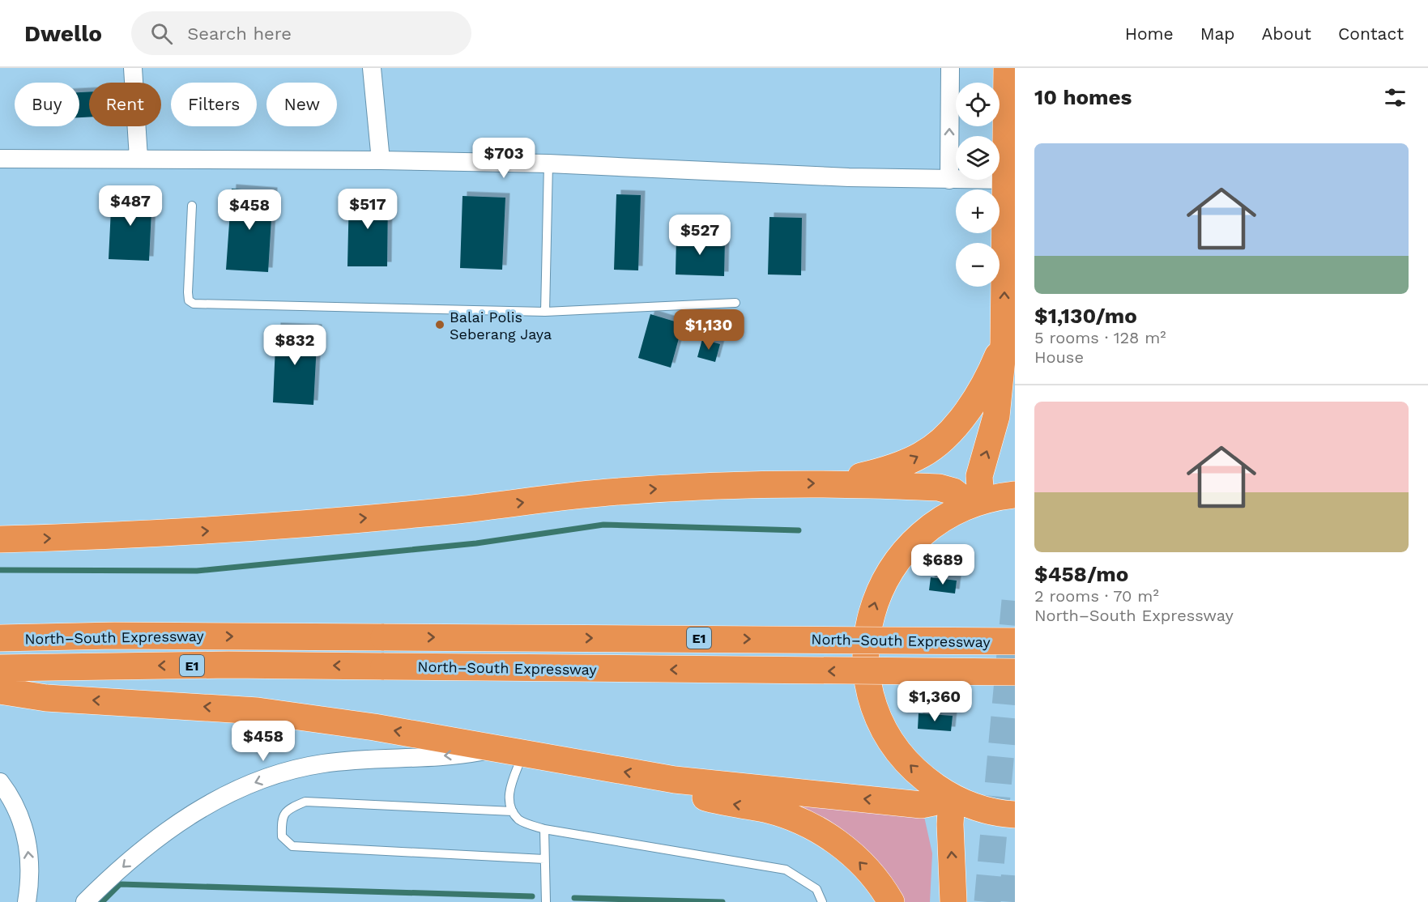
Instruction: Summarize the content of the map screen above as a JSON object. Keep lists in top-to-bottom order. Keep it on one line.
{"streets":{"highway":["North–South Expressway","E1"]},"places":["Balai Polis Seberang Jaya"],"page":{"header":"Dwello","search":"Search here","nav":["Home","Map","About","Contact"],"heading":"10 homes","map_buttons":["+","−"],"chip":["Buy","Rent","Filters","New"],"list":[{"name":"$1,130/mo","note":"5 rooms · 128 m² · House"},{"name":"$458/mo","note":"2 rooms · 70 m² · North–South Expressway"}],"price":["$703","$487","$517","$458","$527","$1,130","$832","$689","$1,360","$458"]}}
